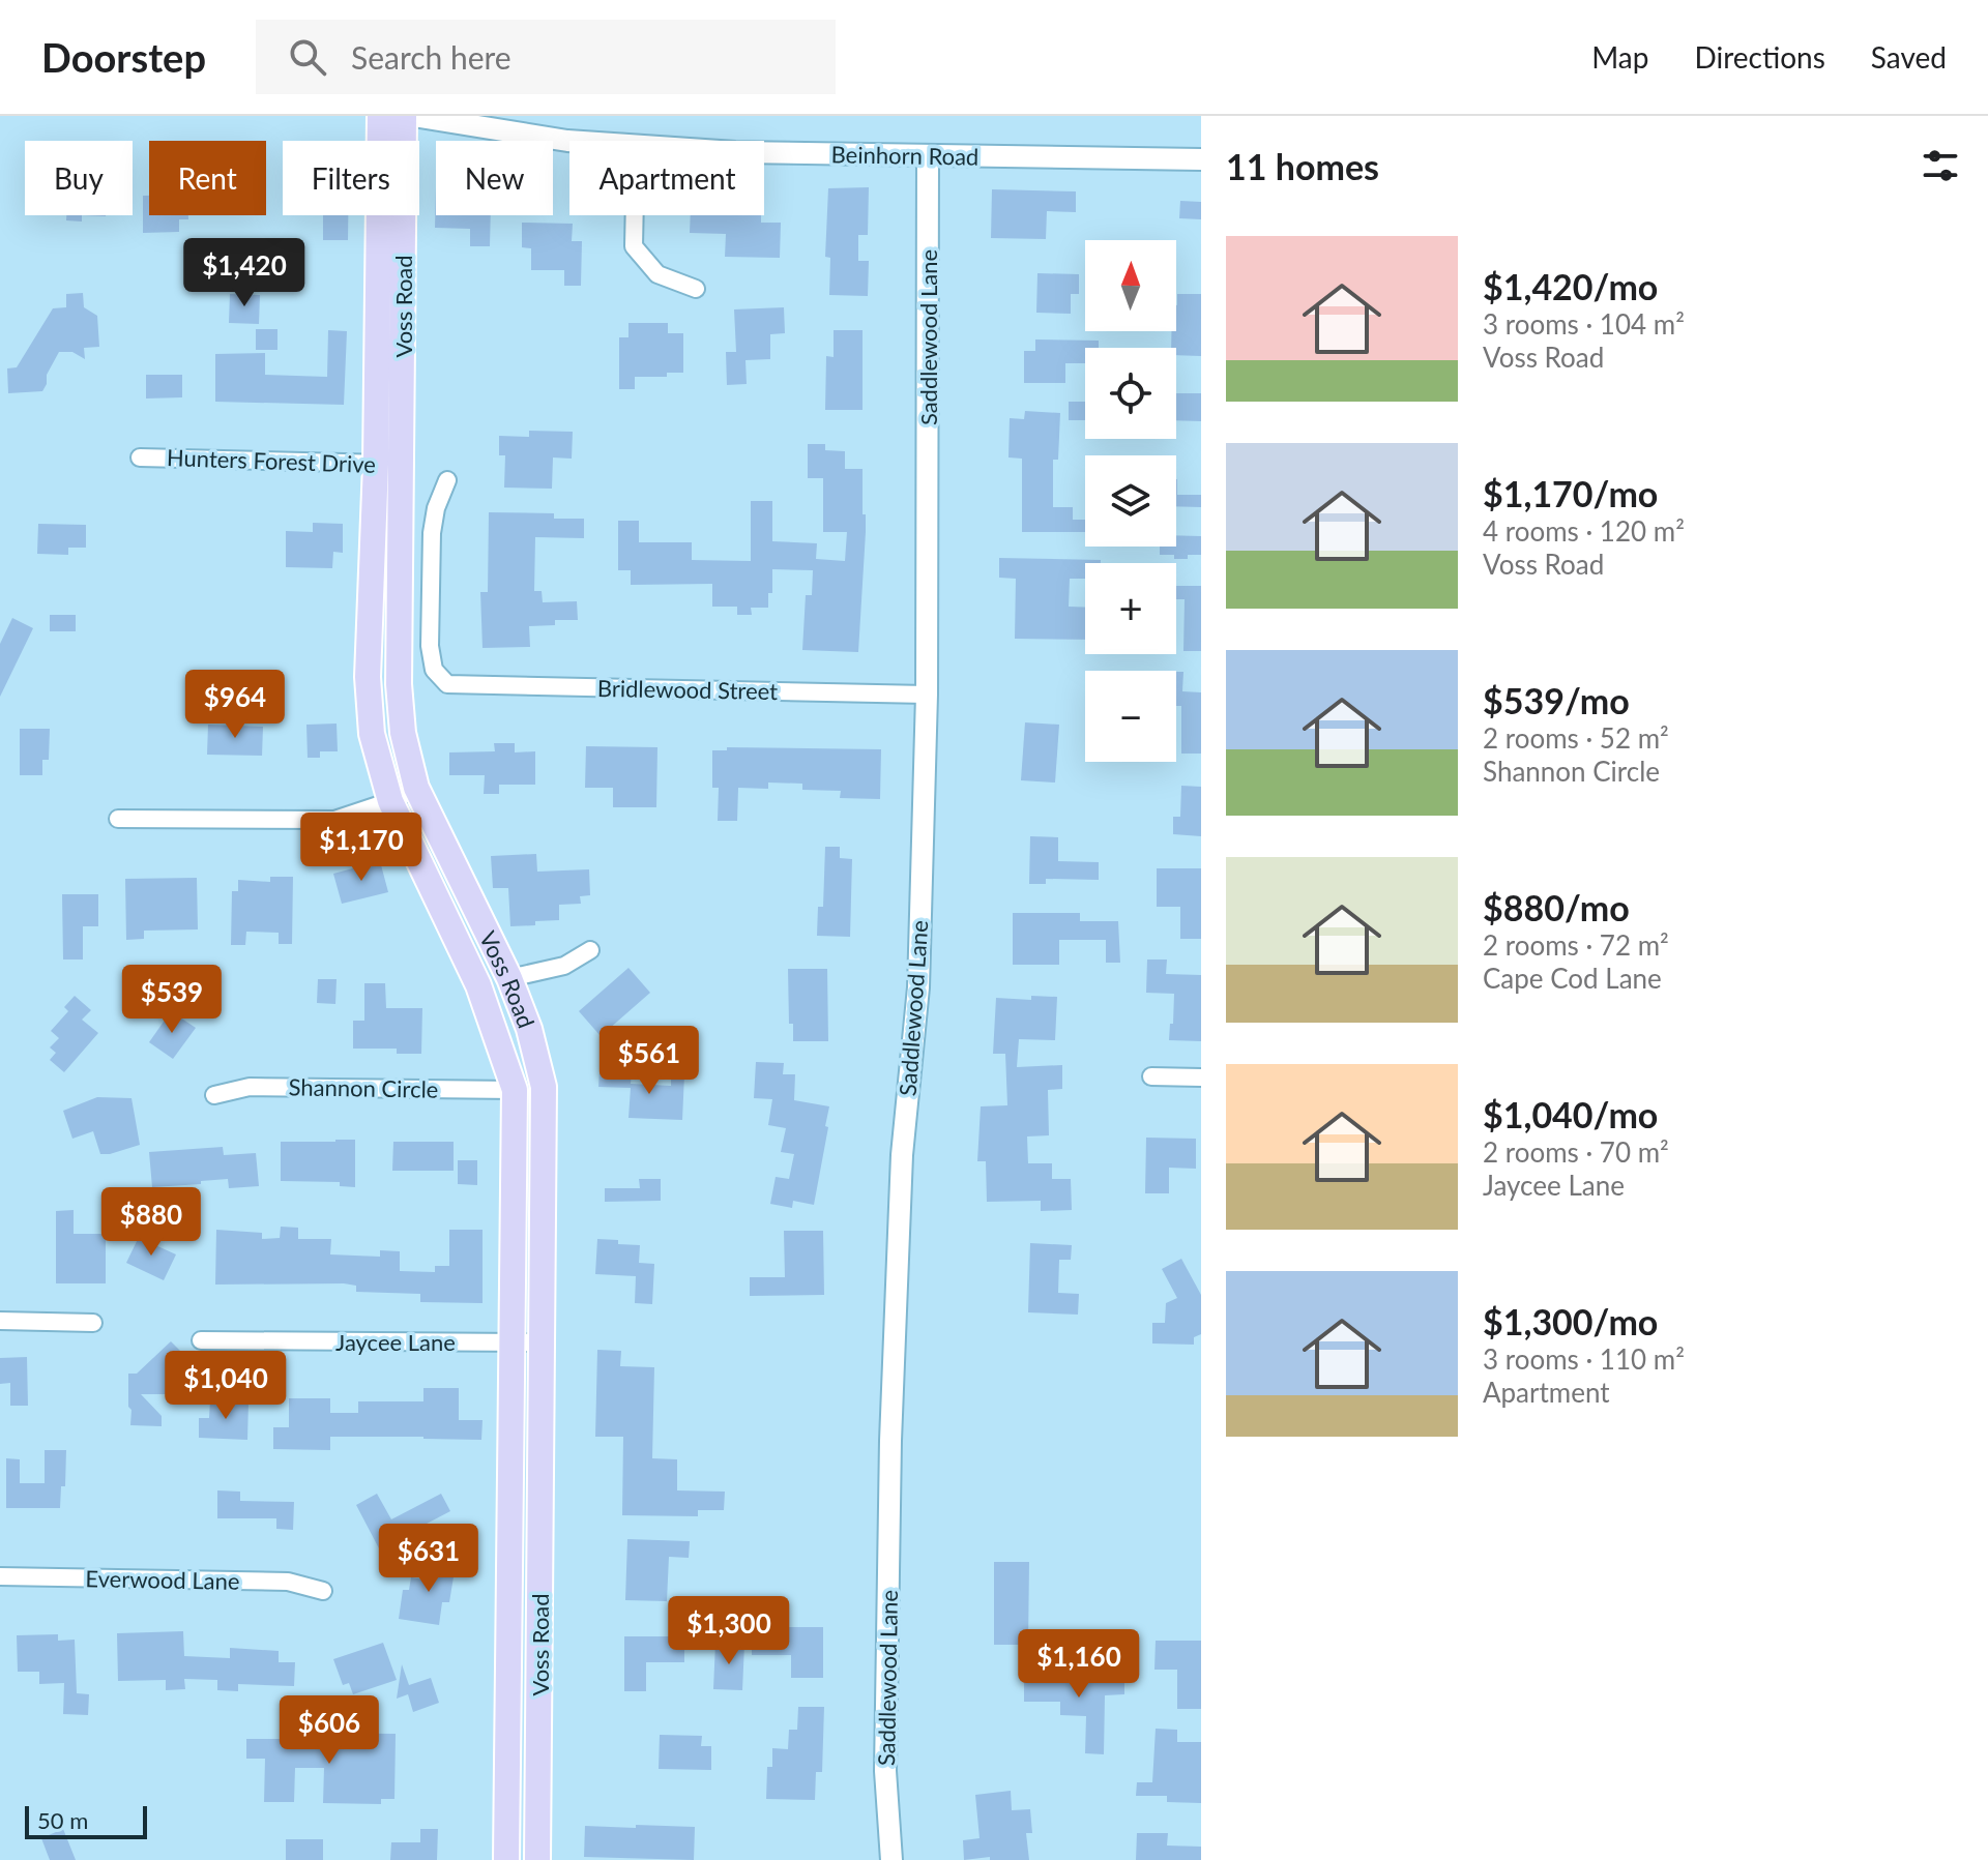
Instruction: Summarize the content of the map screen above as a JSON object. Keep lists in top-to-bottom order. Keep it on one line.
{"streets":{"main road":["Voss Road"],"street":["Beinhorn Road","Saddlewood Lane","Hunters Forest Drive","Bridlewood Street","Shannon Circle","Jaycee Lane","Everwood Lane"]},"crossings":[["Beinhorn Road","Saddlewood Lane"],["Voss Road","Hunters Forest Drive"],["Voss Road","Shannon Circle"],["Voss Road","Jaycee Lane"],["Saddlewood Lane","Bridlewood Street"]],"scale_bar":"50 m","north":"top","page":{"header":"Doorstep","search":"Search here","nav":["Map","Directions","Saved"],"heading":"11 homes","chip":["Buy","Rent","Filters","New","Apartment"],"list":[{"name":"$1,420/mo","note":"3 rooms · 104 m² · Voss Road"},{"name":"$1,170/mo","note":"4 rooms · 120 m² · Voss Road"},{"name":"$539/mo","note":"2 rooms · 52 m² · Shannon Circle"},{"name":"$880/mo","note":"2 rooms · 72 m² · Cape Cod Lane"},{"name":"$1,040/mo","note":"2 rooms · 70 m² · Jaycee Lane"},{"name":"$1,300/mo","note":"3 rooms · 110 m² · Apartment"}],"price":["$1,420","$964","$1,170","$539","$561","$880","$1,040","$631","$1,300","$1,160","$606"],"map_buttons":["+","−"],"scale":"50 m"}}
